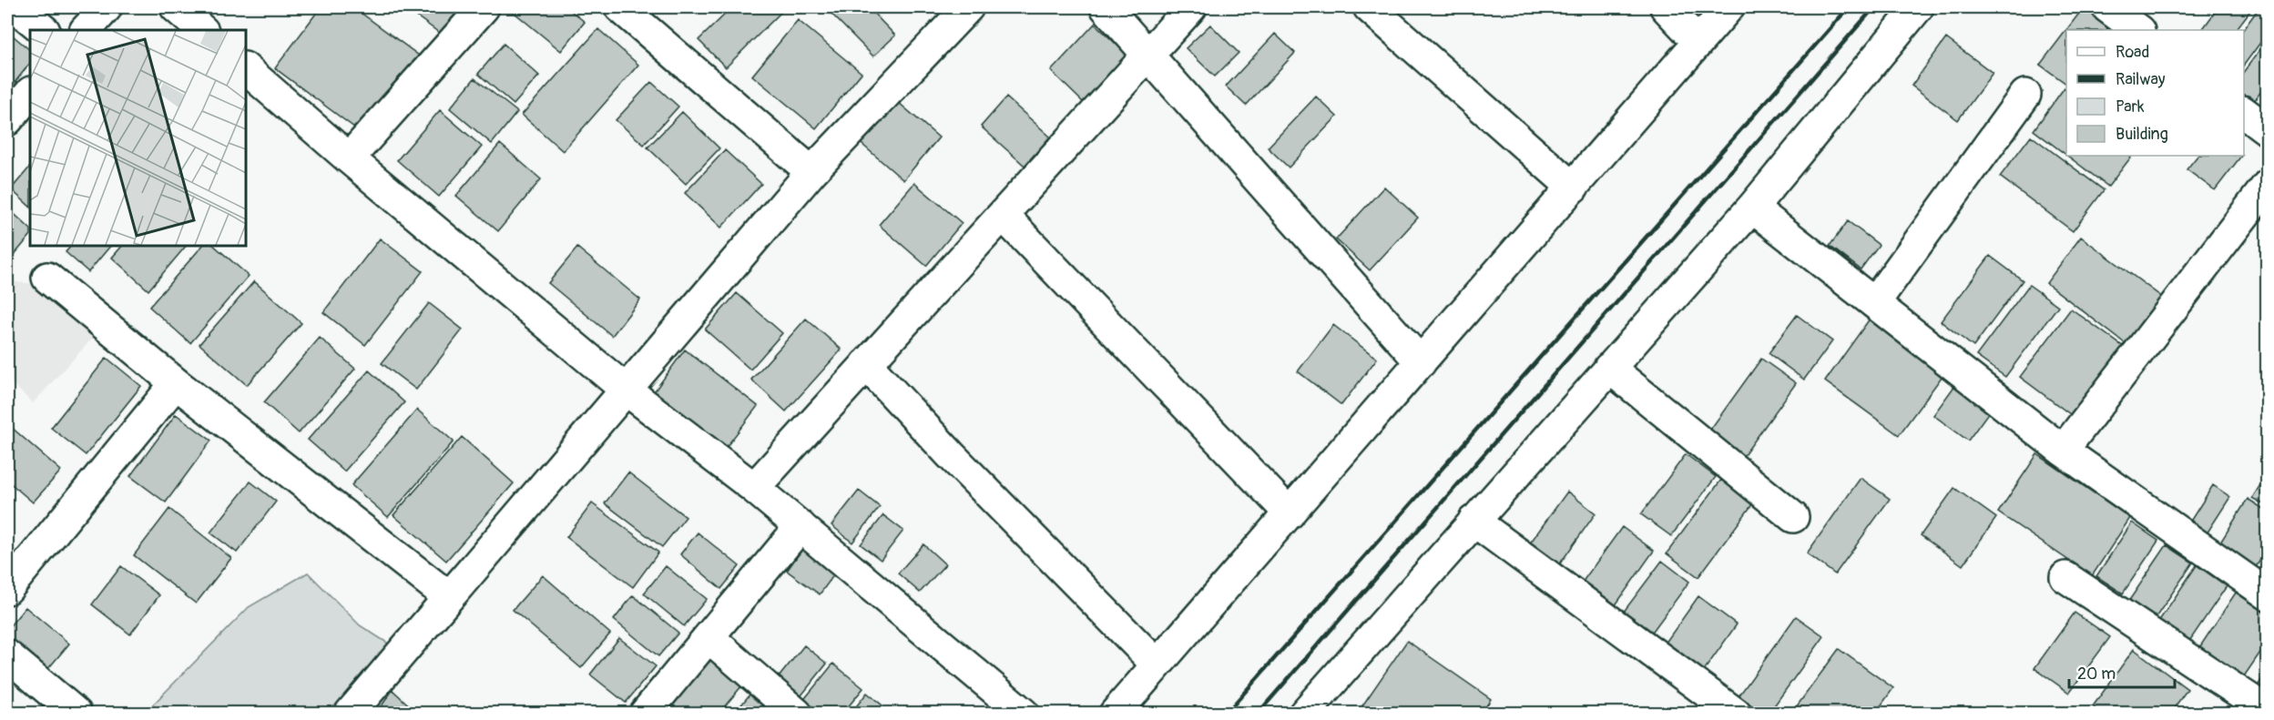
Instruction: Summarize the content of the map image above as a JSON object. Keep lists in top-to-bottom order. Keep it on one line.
{"legend":["Road","Railway","Park","Building"],"scale_bar":"20 m"}
